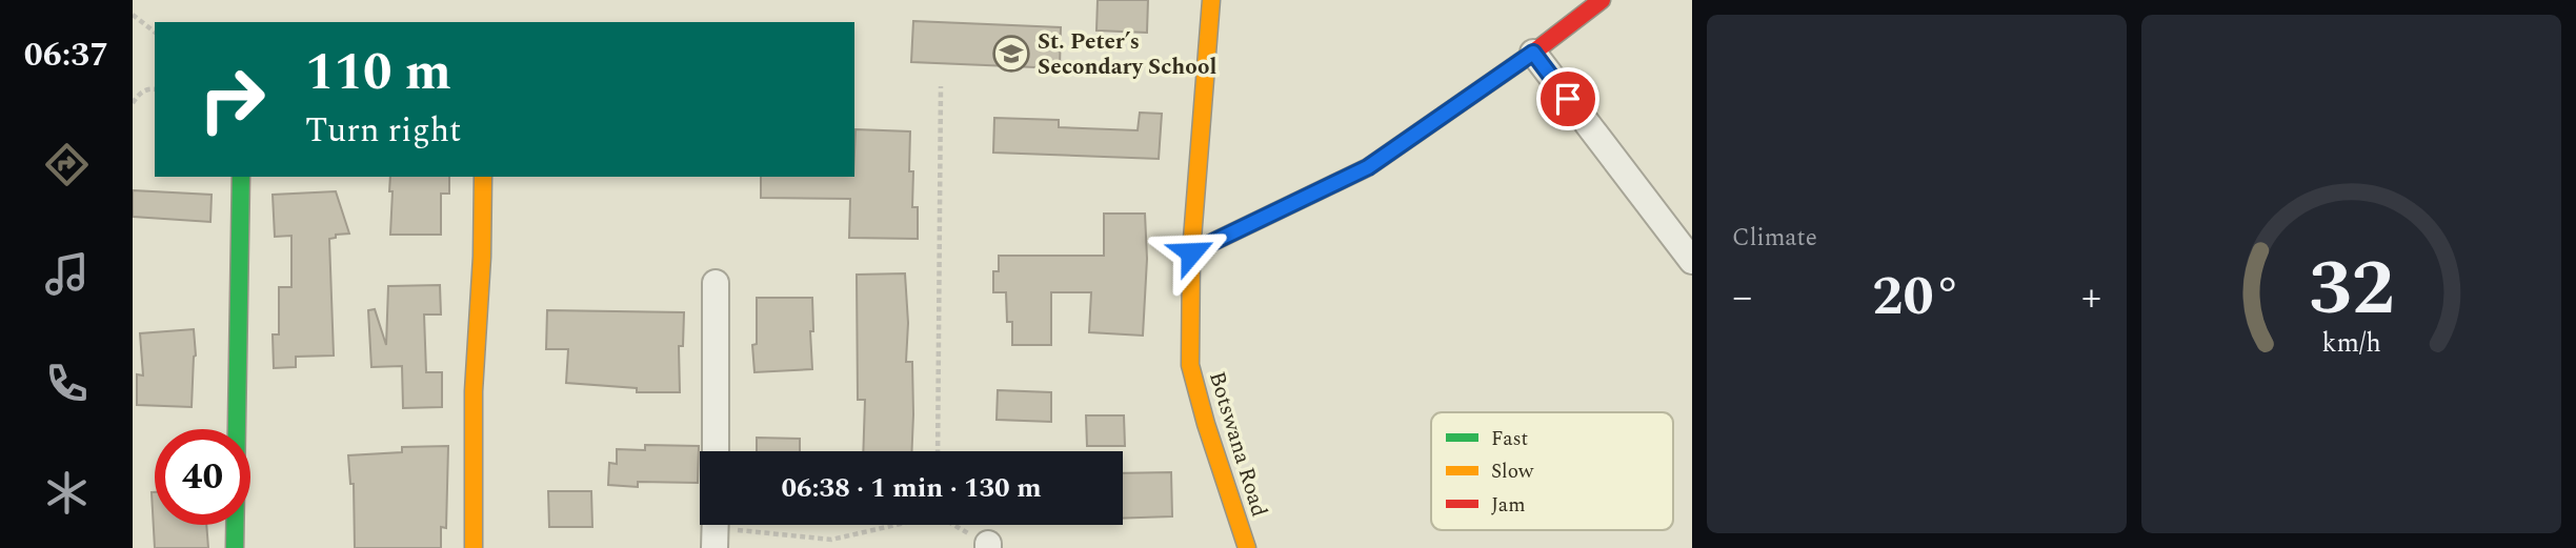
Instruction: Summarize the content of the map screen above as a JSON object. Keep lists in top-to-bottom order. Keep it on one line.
{"streets":{"street":["Botswana Road"]},"places":{"school or university":["St. Peter’s Secondary School"]},"legend":["Fast","Slow","Jam"],"page":{"tabs":"06:37","tile":"Climate","turn":["110 m","Turn right"],"heat":["−","20°","+"],"limit":"40","trip":"06:38 · 1 min · 130 m","gauge":["32","km/h"]}}
